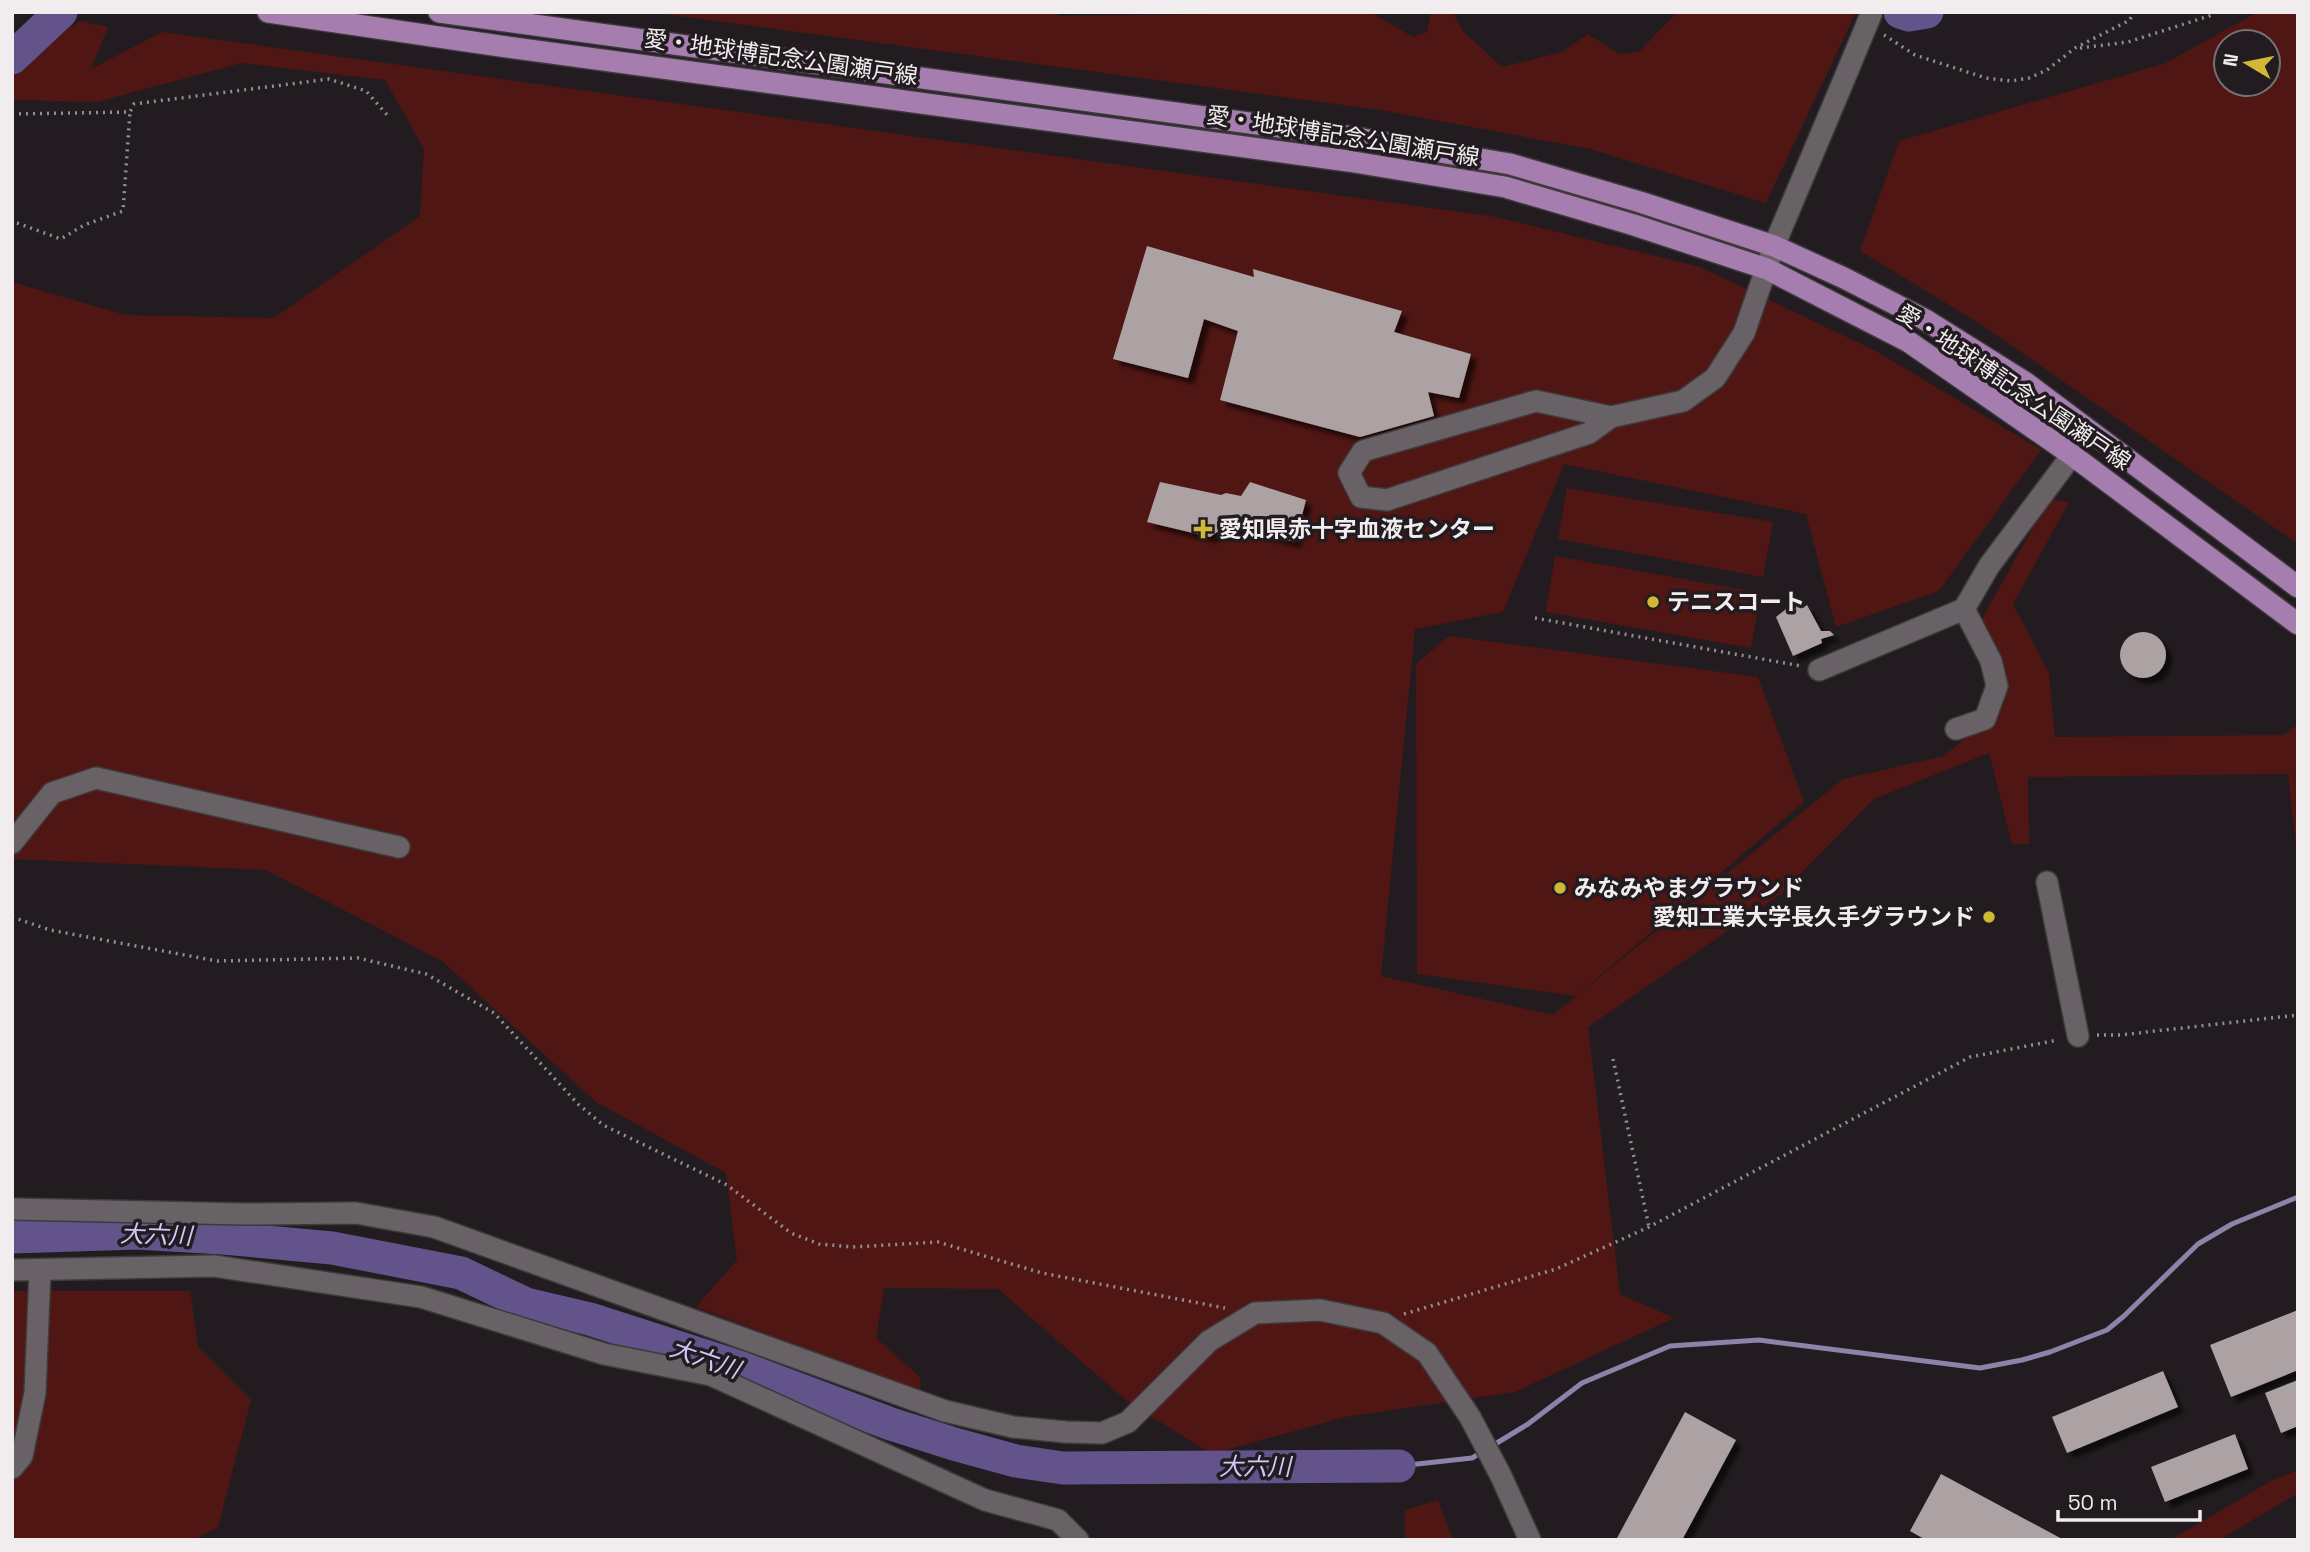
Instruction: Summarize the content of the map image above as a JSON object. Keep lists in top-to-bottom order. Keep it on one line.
{"streets":{"main road":["愛・地球博記念公園瀬戸線"]},"water":["大六川"],"places":{"health":["愛知県赤十字血液センター"],"other":["テニスコート","みなみやまグラウンド","愛知工業大学長久手グラウンド"]},"scale_bar":"50 m","north":"left"}
